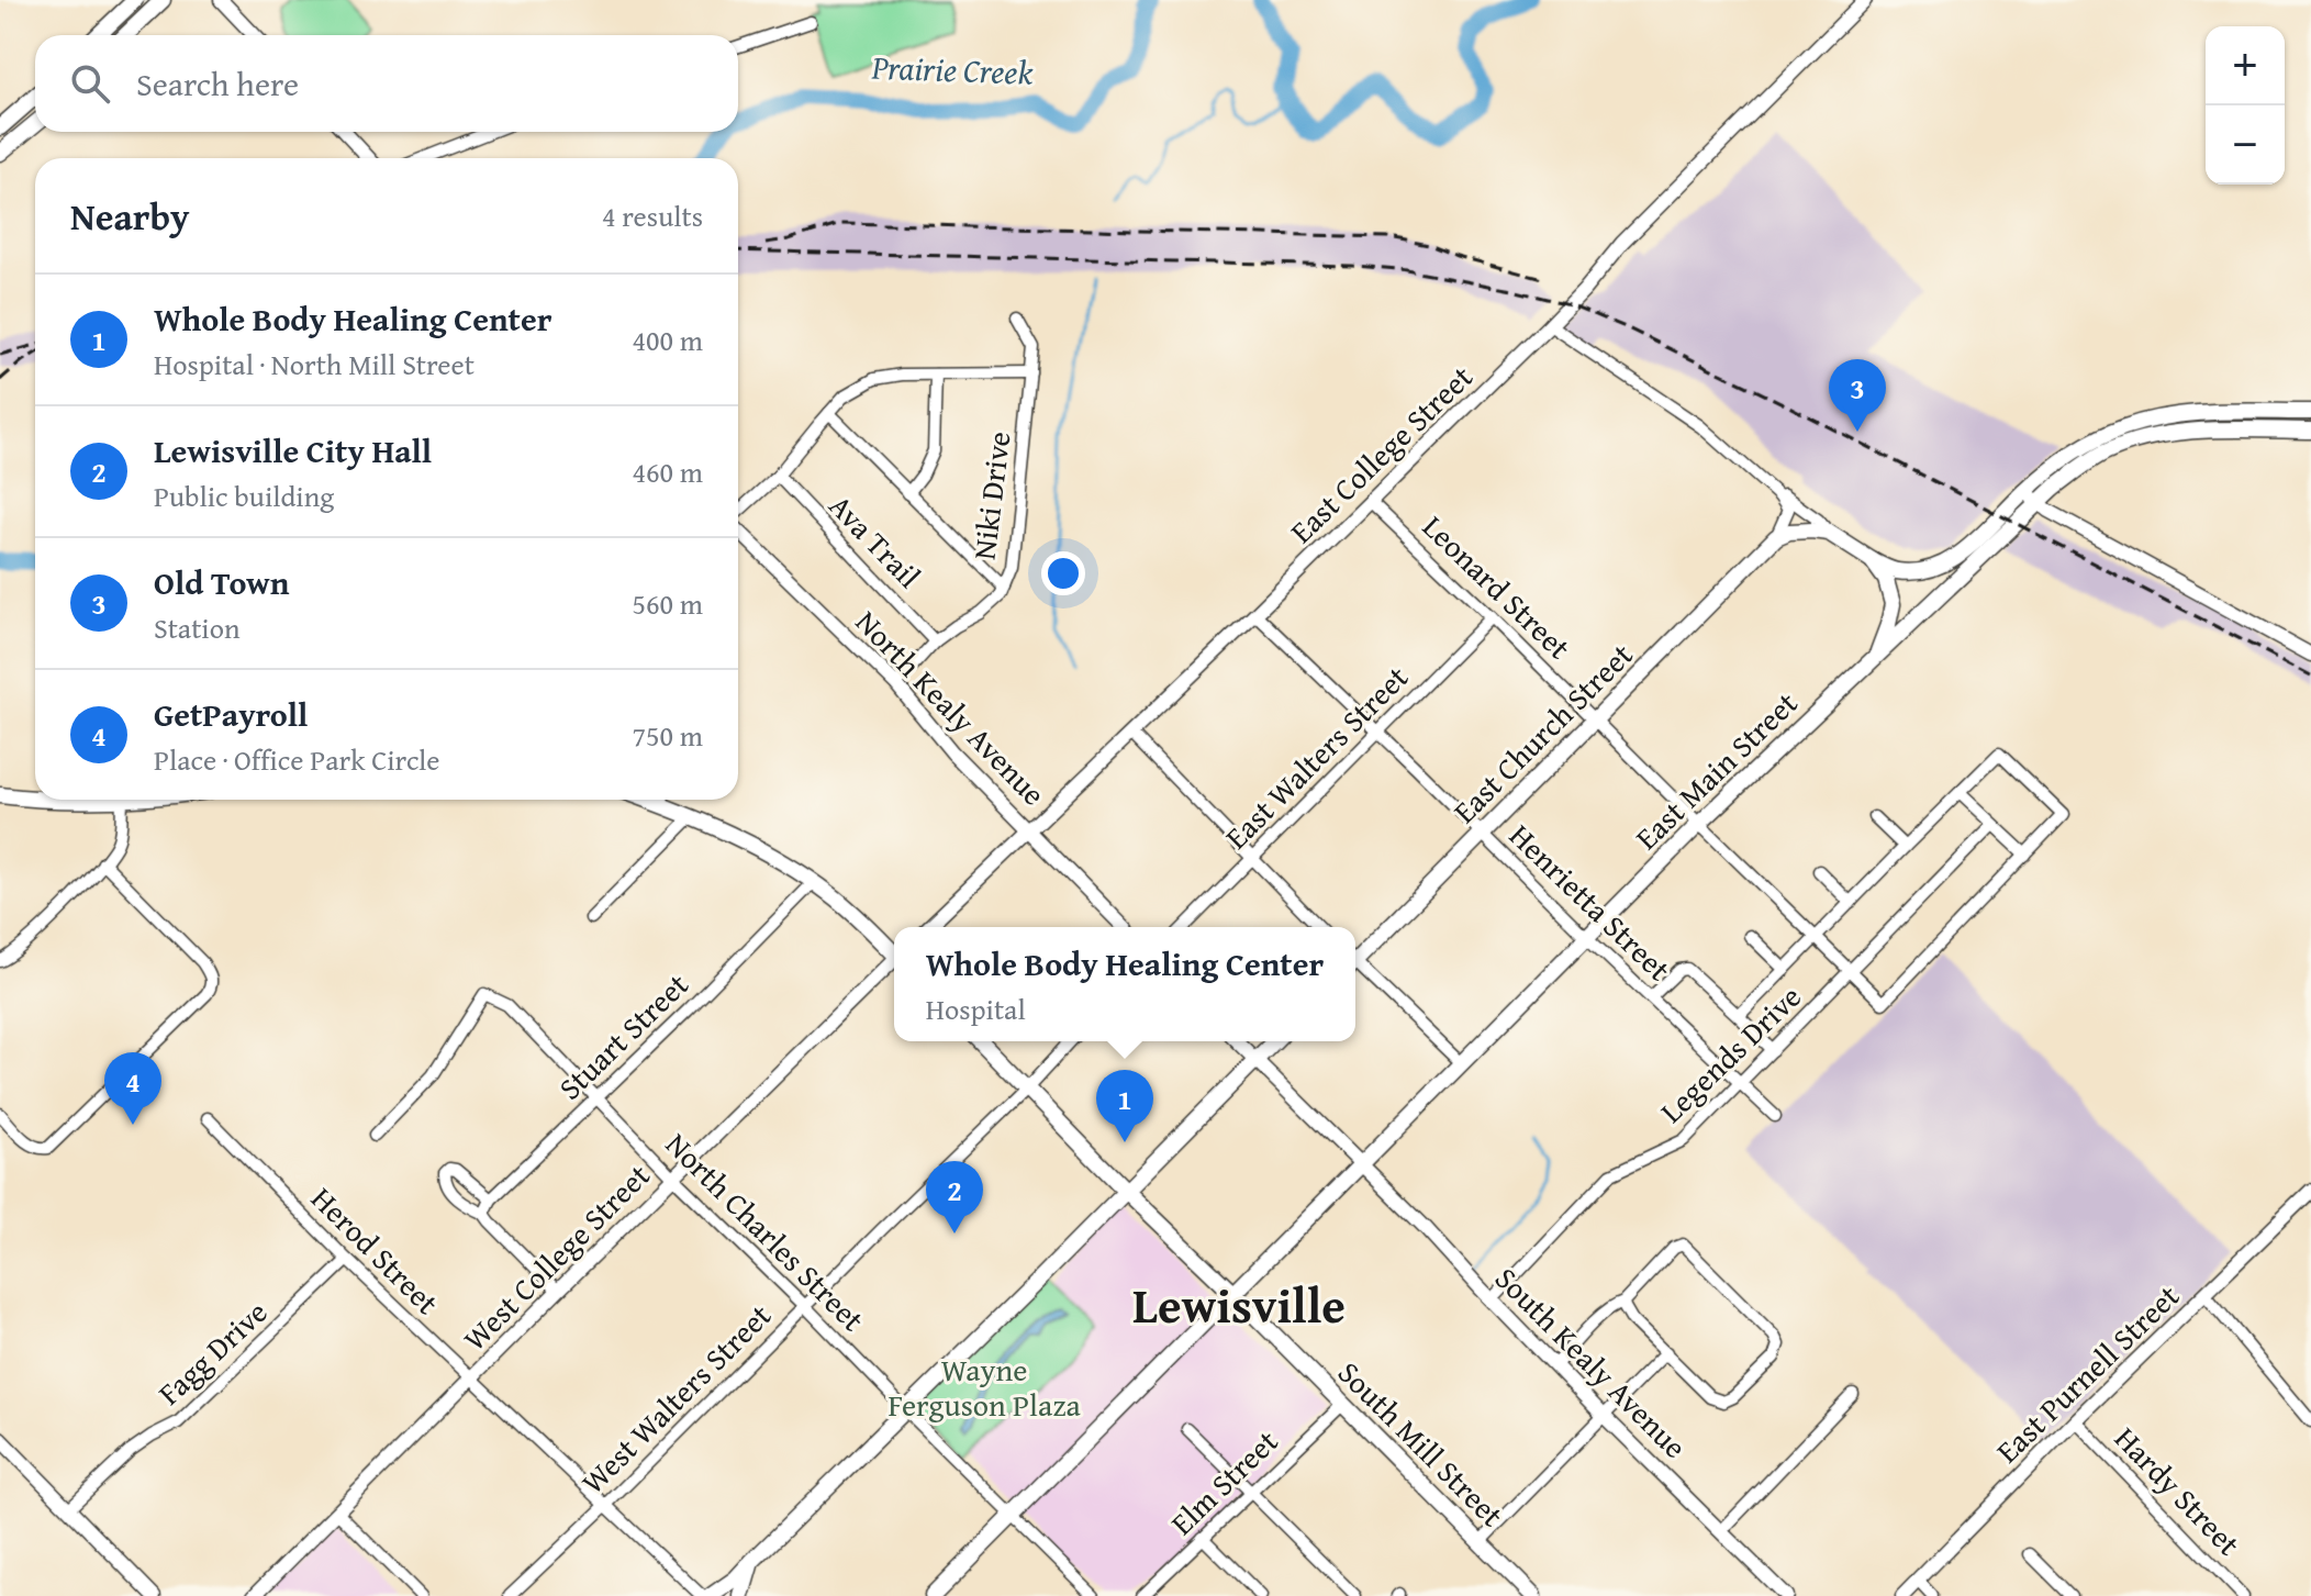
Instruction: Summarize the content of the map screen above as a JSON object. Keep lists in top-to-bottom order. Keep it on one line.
{"streets":{"main road":["East Church Street","East Main Street","South Mill Street"],"street":["East College Street","Niki Drive","Ava Trail","Leonard Street","North Kealy Avenue","East Walters Street","Henrietta Street","Stuart Street","Legends Drive","North Charles Street","Herod Street","West College Street","Fagg Drive","South Kealy Avenue","East Purnell Street","West Walters Street","Elm Street","Hardy Street"]},"crossings":[["East College Street","Leonard Street"],["East College Street","North Kealy Avenue"],["East College Street","Henrietta Street"],["Niki Drive","Ava Trail"],["Niki Drive","North Kealy Avenue"],["Leonard Street","East Church Street"],["Leonard Street","East Walters Street"],["Leonard Street","East Main Street"],["Leonard Street","Legends Drive"],["East Church Street","Henrietta Street"],["East Walters Street","Henrietta Street"],["East Main Street","Henrietta Street"],["East Main Street","North Charles Street"],["East Main Street","South Kealy Avenue"],["East Main Street","South Mill Street"],["Henrietta Street","Legends Drive"],["Stuart Street","North Charles Street"],["Legends Drive","South Kealy Avenue"],["North Charles Street","West College Street"],["North Charles Street","West Walters Street"],["Herod Street","West College Street"],["Herod Street","Fagg Drive"],["Herod Street","West Walters Street"],["East Purnell Street","Hardy Street"],["West Walters Street","South Mill Street"],["South Mill Street","Elm Street"]],"districts":["Lewisville"],"water":["Prairie Creek"],"parks":["Wayne Ferguson Plaza"],"page":{"map_buttons":["+","−"],"search":"Search here","heading":["Nearby","4 results"],"list":[{"mark":"1","name":"Whole Body Healing Center","note":"Hospital · North Mill Street","value":"400 m"},{"mark":"2","name":"Lewisville City Hall","note":"Public building","value":"460 m"},{"mark":"3","name":"Old Town","note":"Station","value":"560 m"},{"mark":"4","name":"GetPayroll","note":"Place · Office Park Circle","value":"750 m"}],"pins":["3","4","1","2"],"popup":["Whole Body Healing Center","Hospital"]}}
